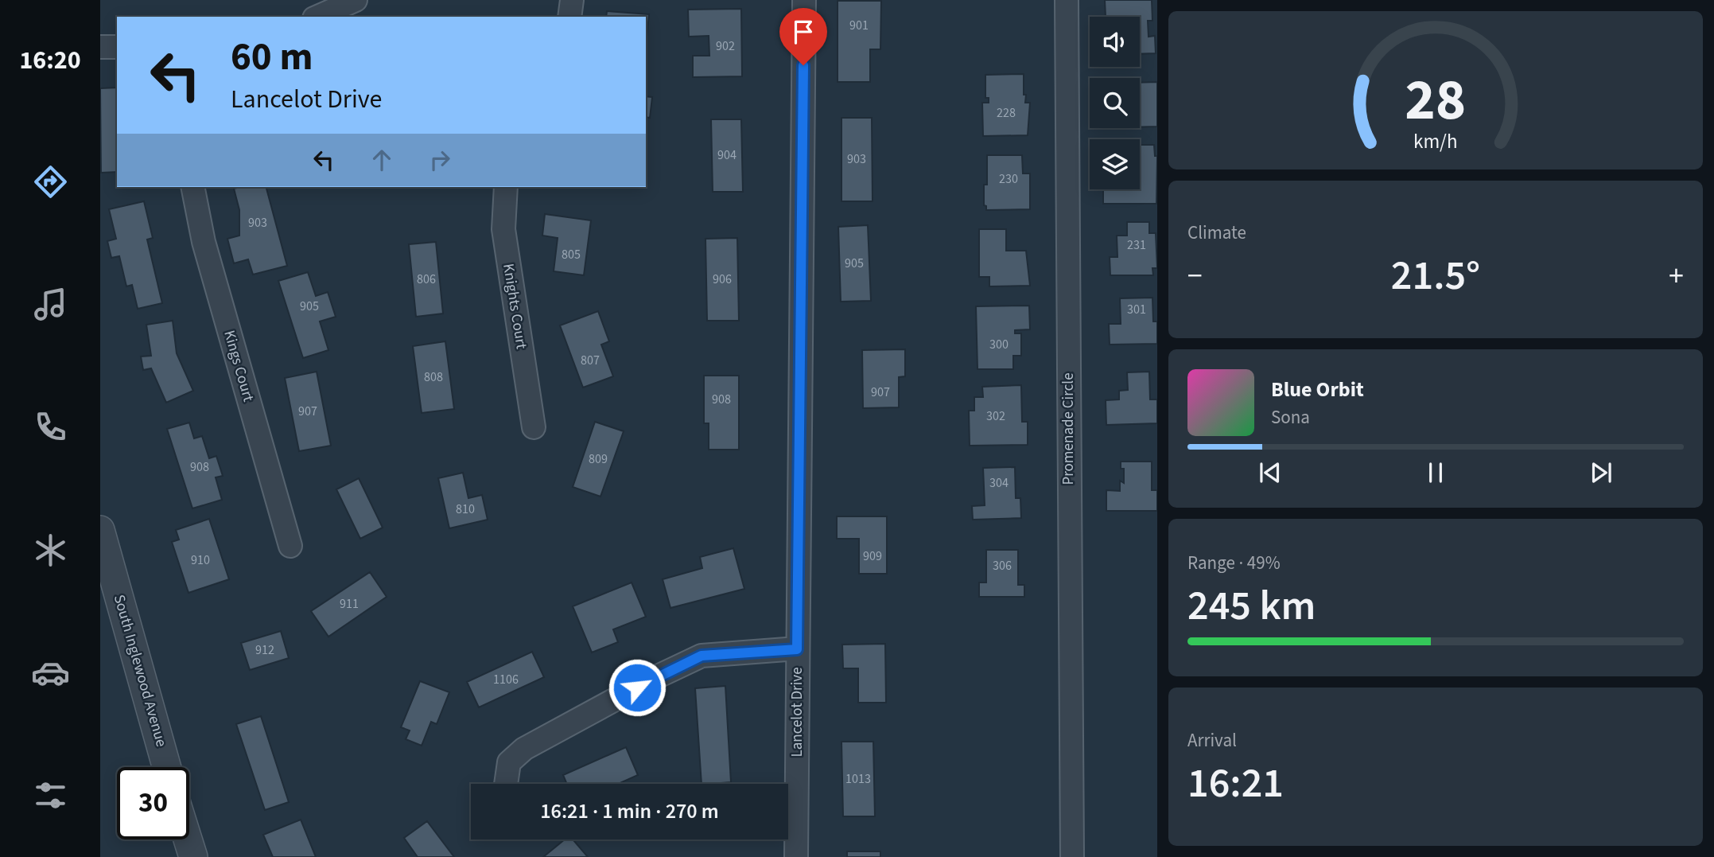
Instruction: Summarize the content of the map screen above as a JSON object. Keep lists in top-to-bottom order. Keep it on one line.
{"streets":{"street":["Knights Court","Kings Court","Promenade Circle","South Inglewood Avenue","Lancelot Drive"]},"house_numbers":["901","902","228","904","903","230","903","231","805","905","806","906","905","301","300","807","808","907","908","907","302","809","908","304","810","909","910","306","911","912","1106","1013"],"page":{"tabs":"16:20","turn":["60 m","Lancelot Drive"],"tile":["Climate",["Range · 49%","245 km"],["Arrival","16:21"]],"heat":["−","21.5°","+"],"song":["Blue Orbit","Sona"],"limit":"30","trip":"16:21 · 1 min · 270 m","gauge":["28","km/h"]}}
